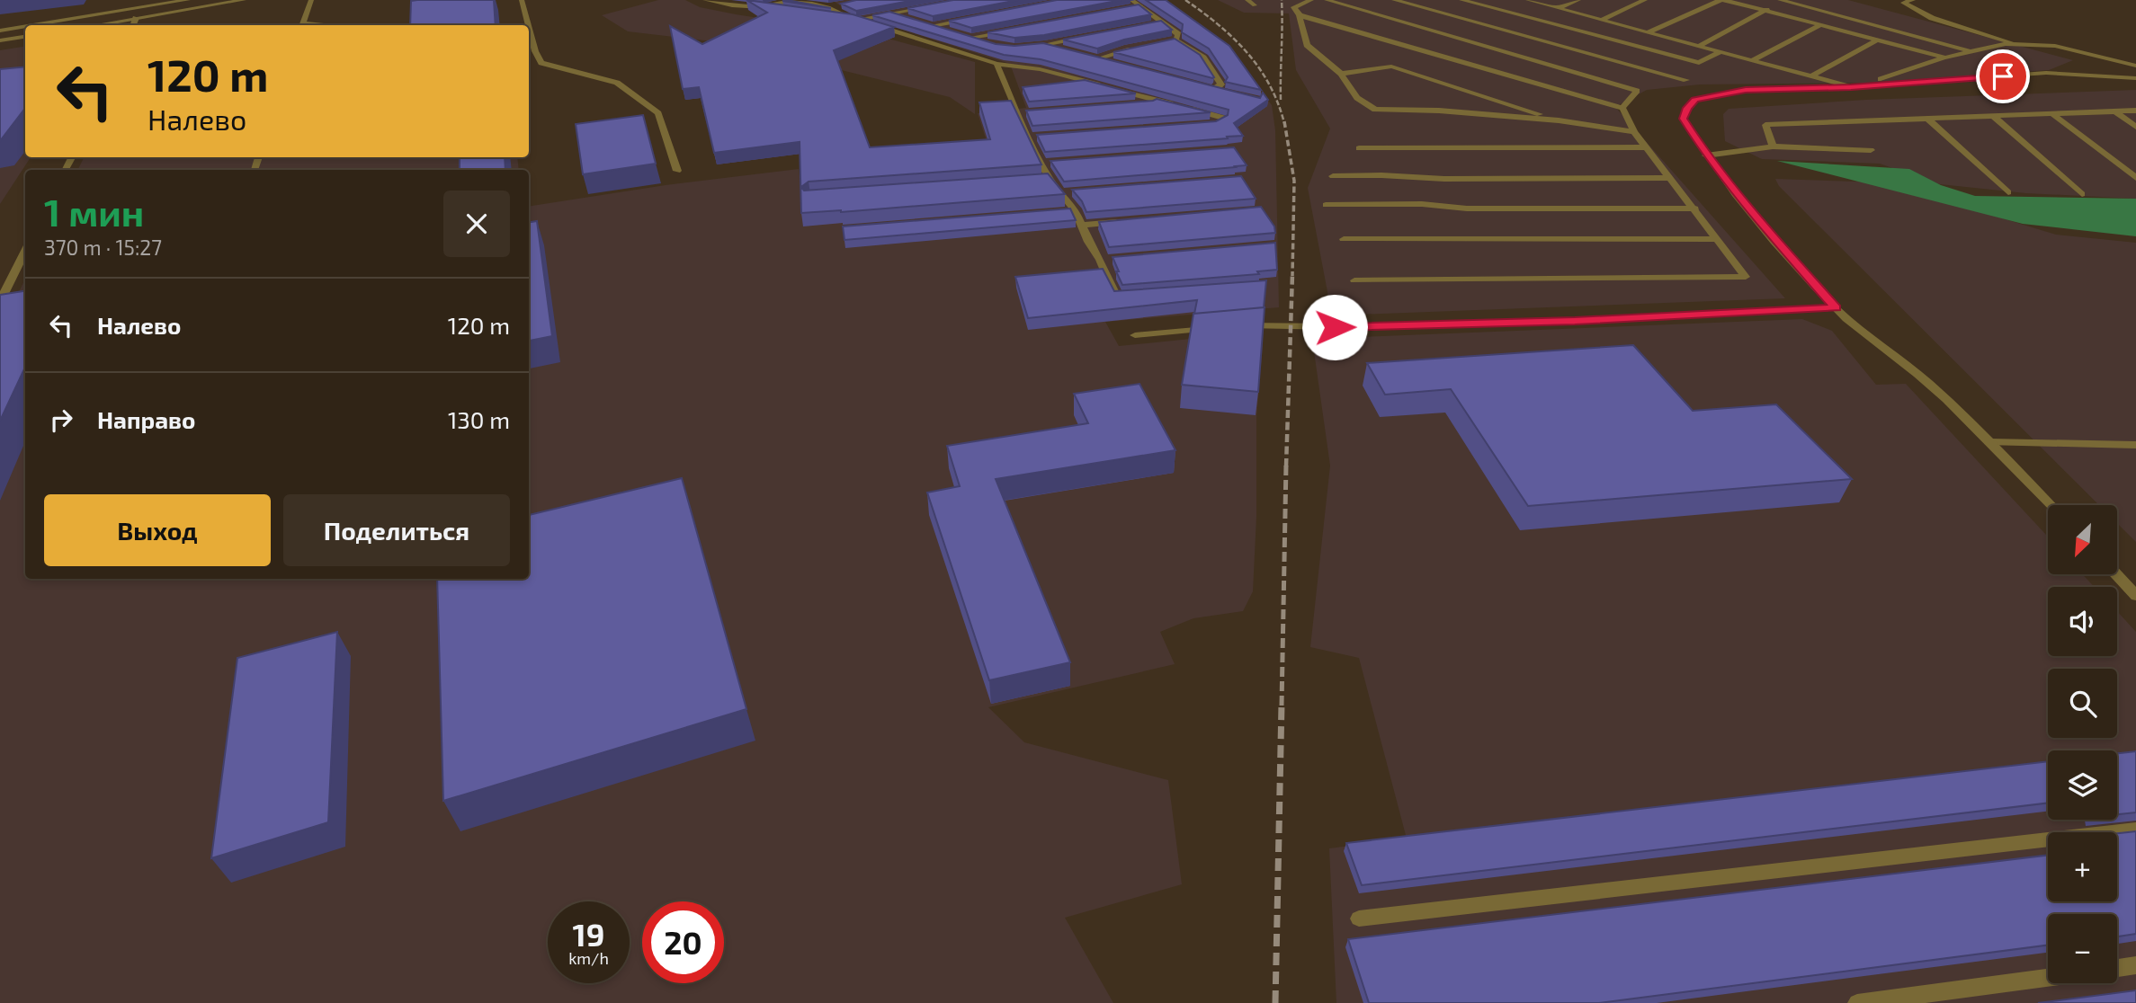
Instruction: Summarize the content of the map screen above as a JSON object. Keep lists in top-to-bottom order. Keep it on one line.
{"north":"bottom left","page":{"turn":["120 m","Налево"],"heading":["1 мин","370 m · 15:27"],"list":[{"name":"Налево","value":"120 m"},{"name":"Направо","value":"130 m"}],"buttons":["Выход","Поделиться"],"map_buttons":["+","−"],"speed":"19 km/h","limit":"20"}}
